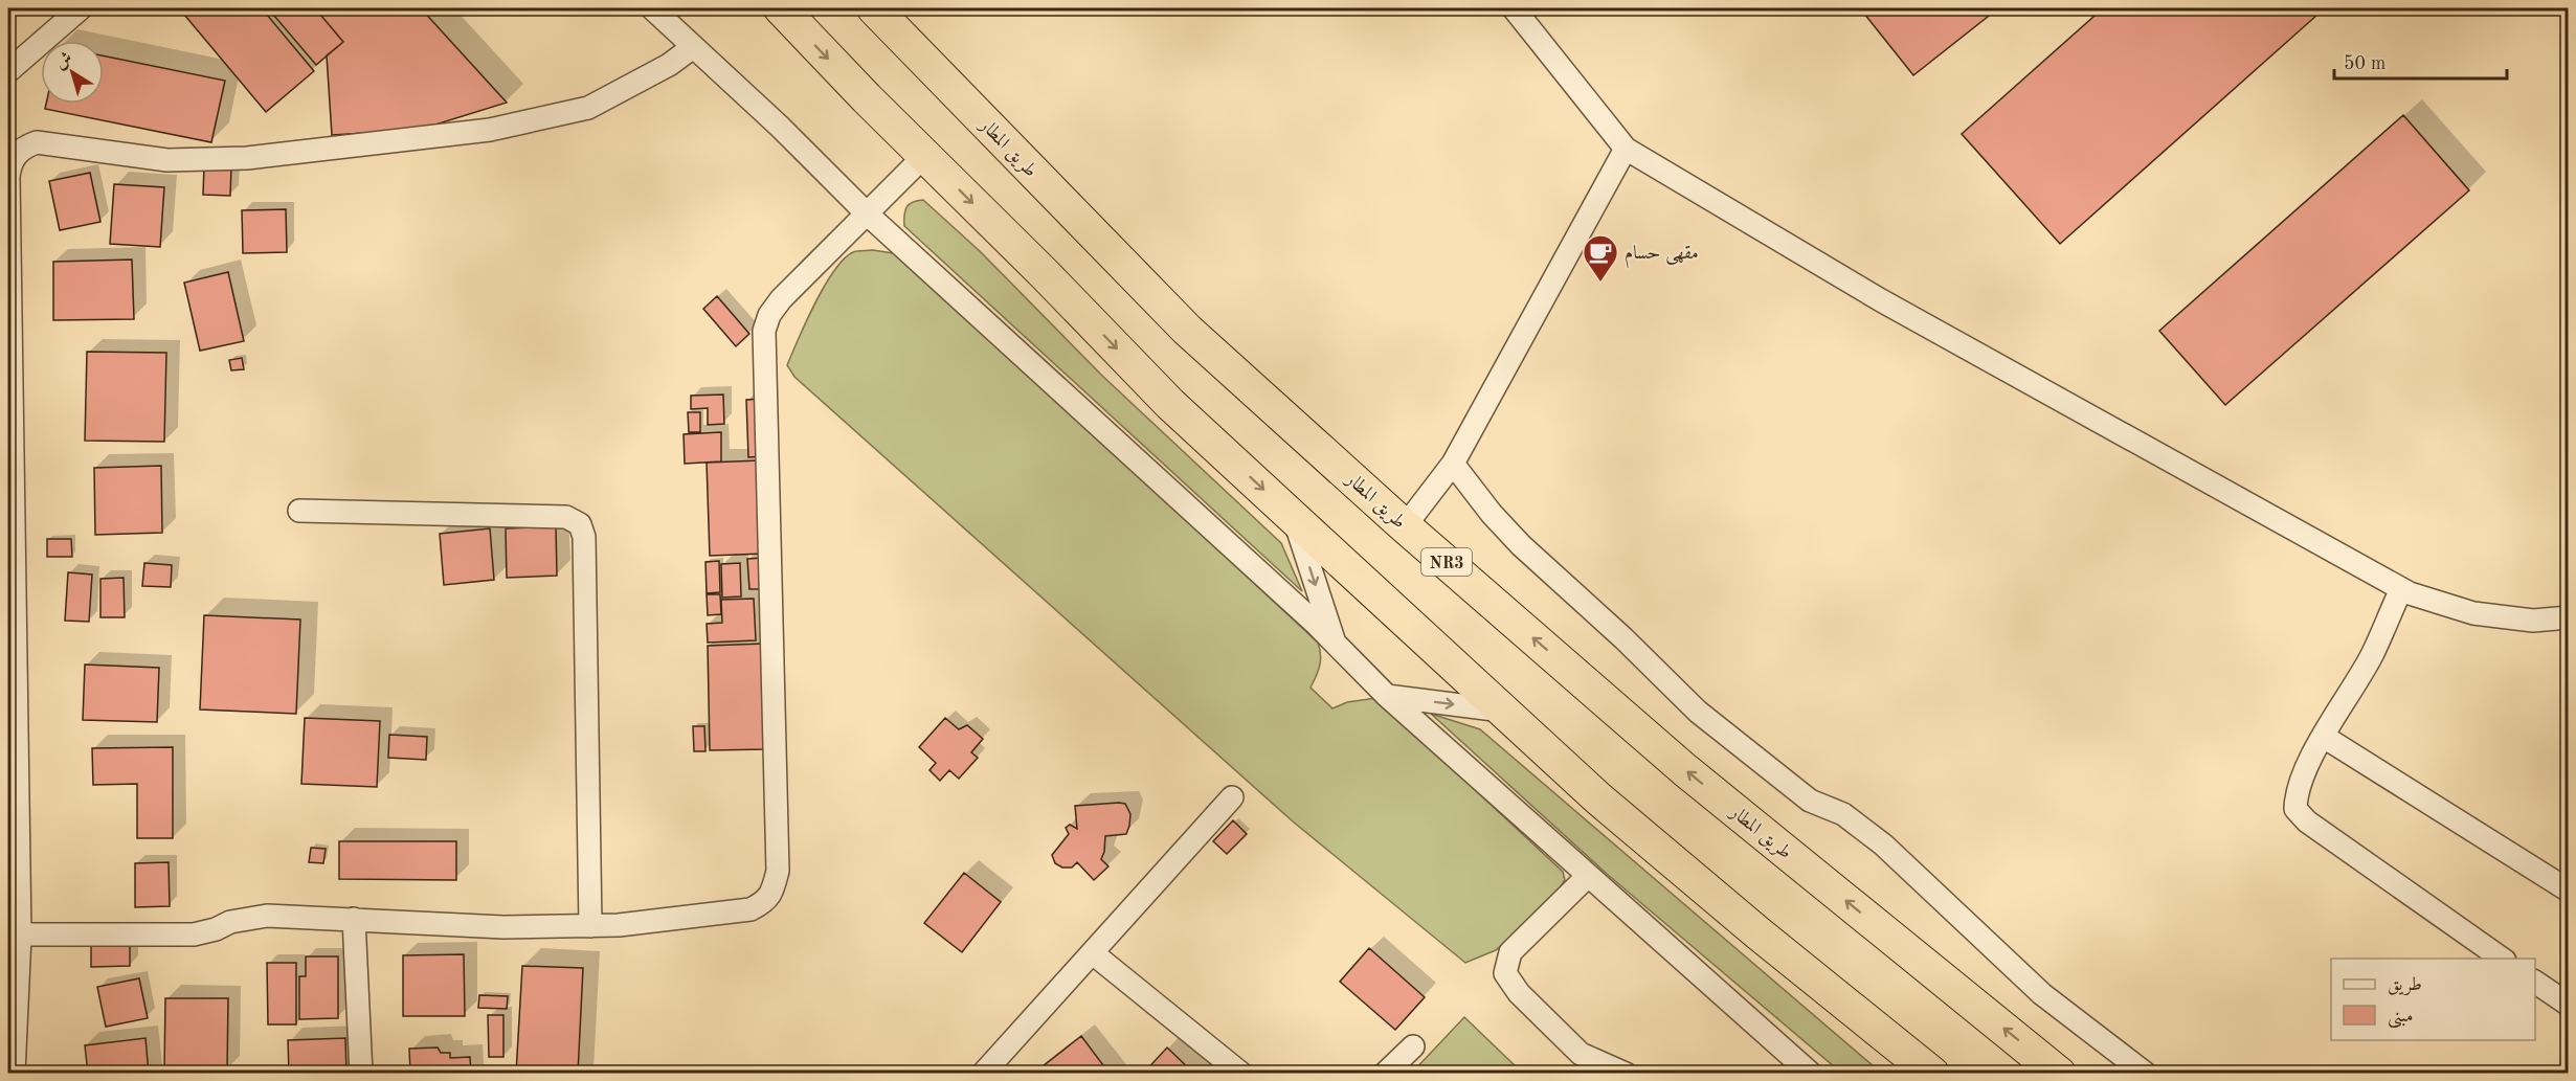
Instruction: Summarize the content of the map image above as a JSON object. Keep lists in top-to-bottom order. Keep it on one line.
{"streets":{"highway":["طريق المطار","NR3"]},"places":{"cafe":["مقهى حسام"]},"legend":["طريق","مبنى"],"scale_bar":"50 m","north":"top left"}
